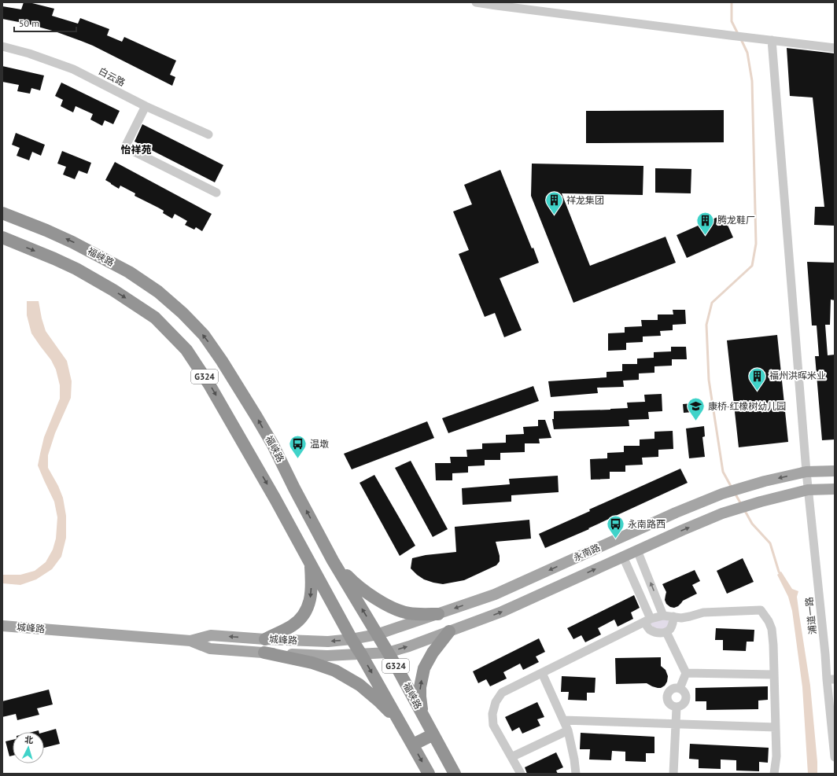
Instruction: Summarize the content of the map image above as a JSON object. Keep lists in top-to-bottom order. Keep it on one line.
{"streets":{"highway":["福峡路","G324"],"main road":["永南路","城峰路"],"street":["白云路","浦道一路"]},"crossings":[["福峡路","永南路"],["福峡路","城峰路"],["G324","城峰路"],["永南路","浦道一路"],["永南路","城峰路"],["浦道一路","城峰路"]],"one_way":["永南路"],"districts":["怡祥苑"],"places":{"building":["祥龙集团","腾龙鞋厂","福州洪晖米业"],"school or university":["康桥·红橡树幼儿园"],"bus stop":["温墩","永南路西"]},"scale_bar":"50 m","north":"top"}
